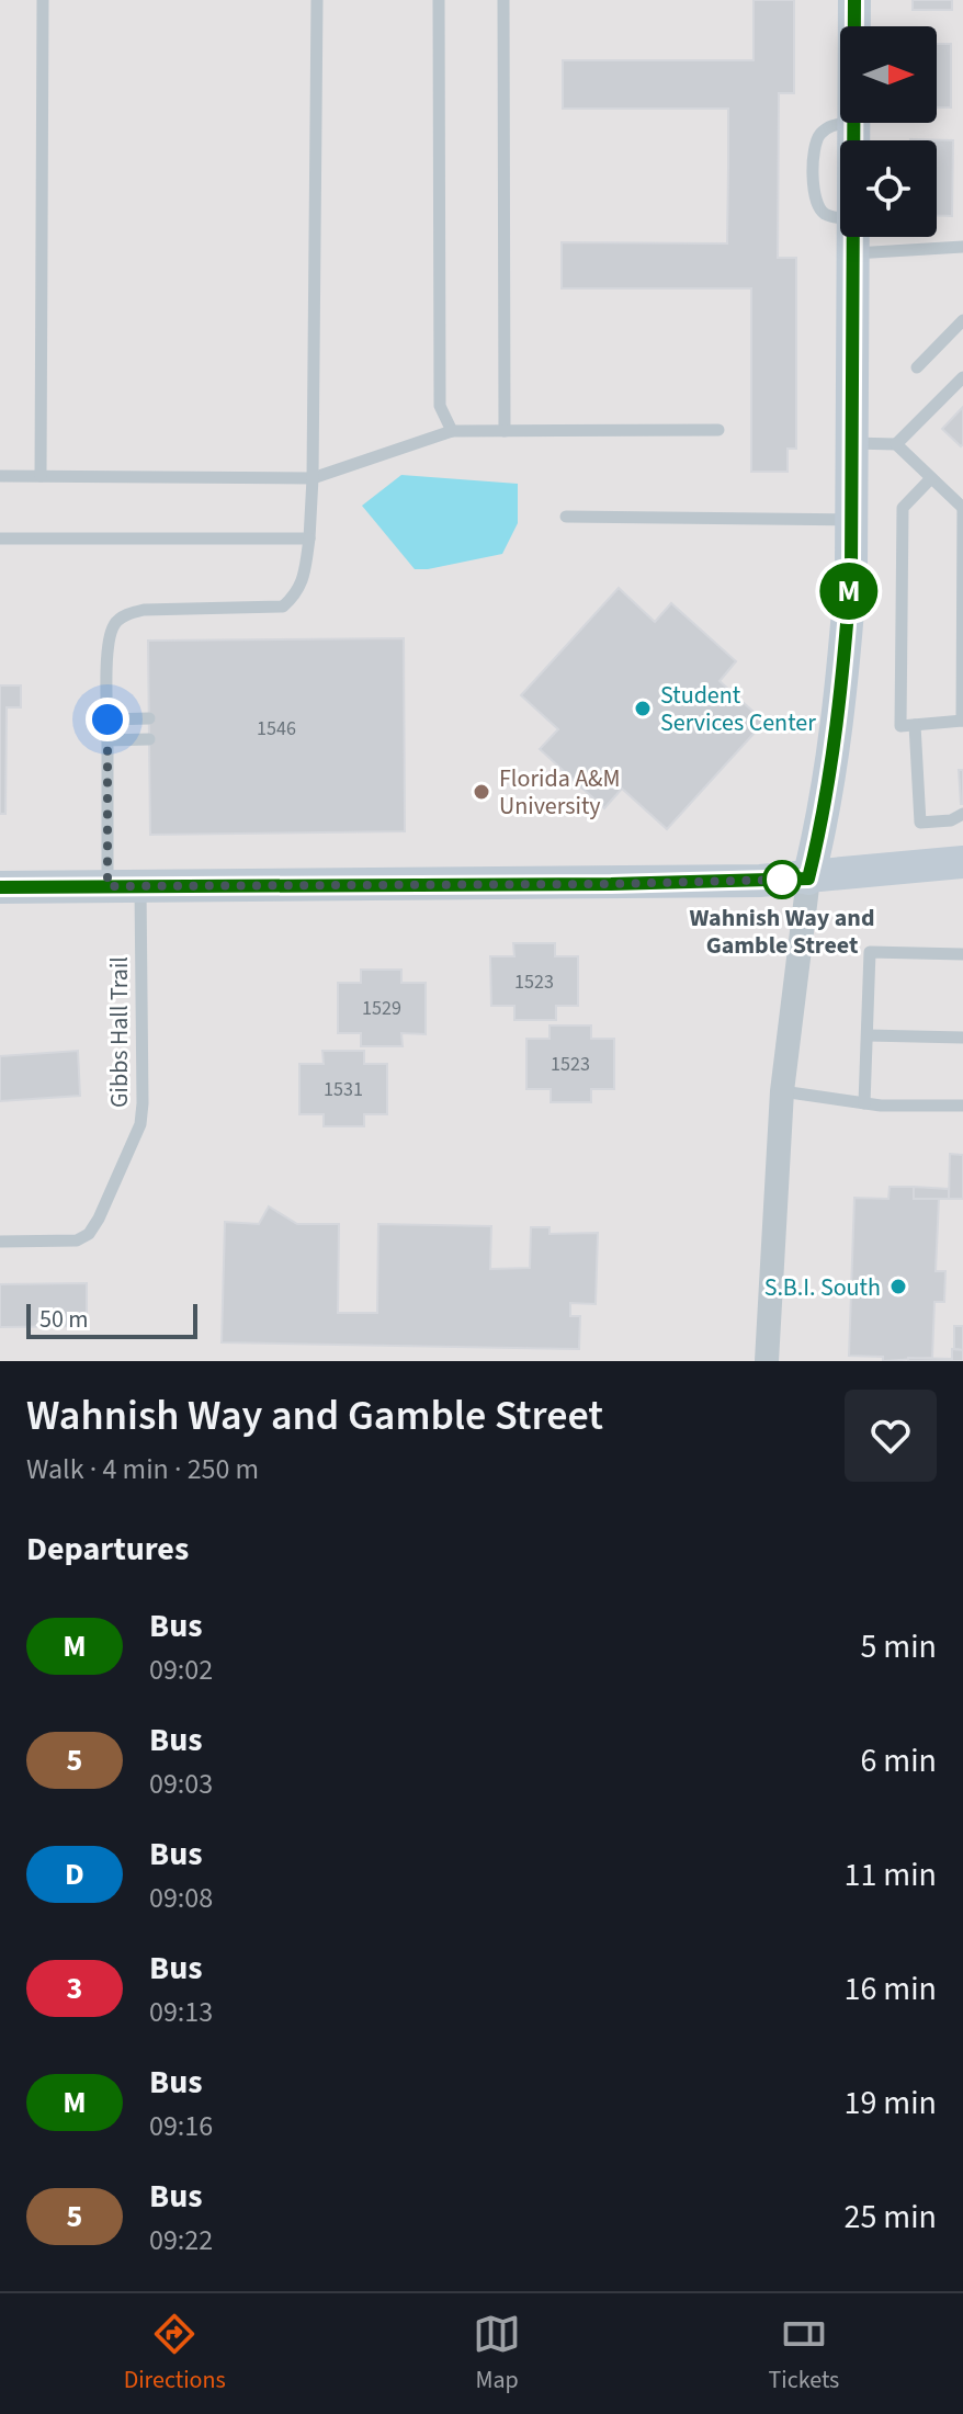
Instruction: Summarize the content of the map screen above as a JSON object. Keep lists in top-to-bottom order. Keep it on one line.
{"streets":{"lane":["Gibbs Hall Trail"]},"places":["Student Services Center","Florida A&M University","Wahnish Way and Gamble Street","S.B.I. South"],"lines":["bus line M"],"house_numbers":["1546","1523","1529","1523","1531"],"scale_bar":"50 m","north":"right","page":{"on_map":"M","scale":"50 m","heading":[["Wahnish Way and Gamble Street","Walk · 4 min · 250 m"],"Departures"],"list":[{"mark":"M","name":"Bus","note":"09:02","value":"5 min"},{"mark":"5","name":"Bus","note":"09:03","value":"6 min"},{"mark":"D","name":"Bus","note":"09:08","value":"11 min"},{"mark":"3","name":"Bus","note":"09:13","value":"16 min"},{"mark":"M","name":"Bus","note":"09:16","value":"19 min"},{"mark":"5","name":"Bus","note":"09:22","value":"25 min"}],"tabs":["Directions","Map","Tickets"]}}
